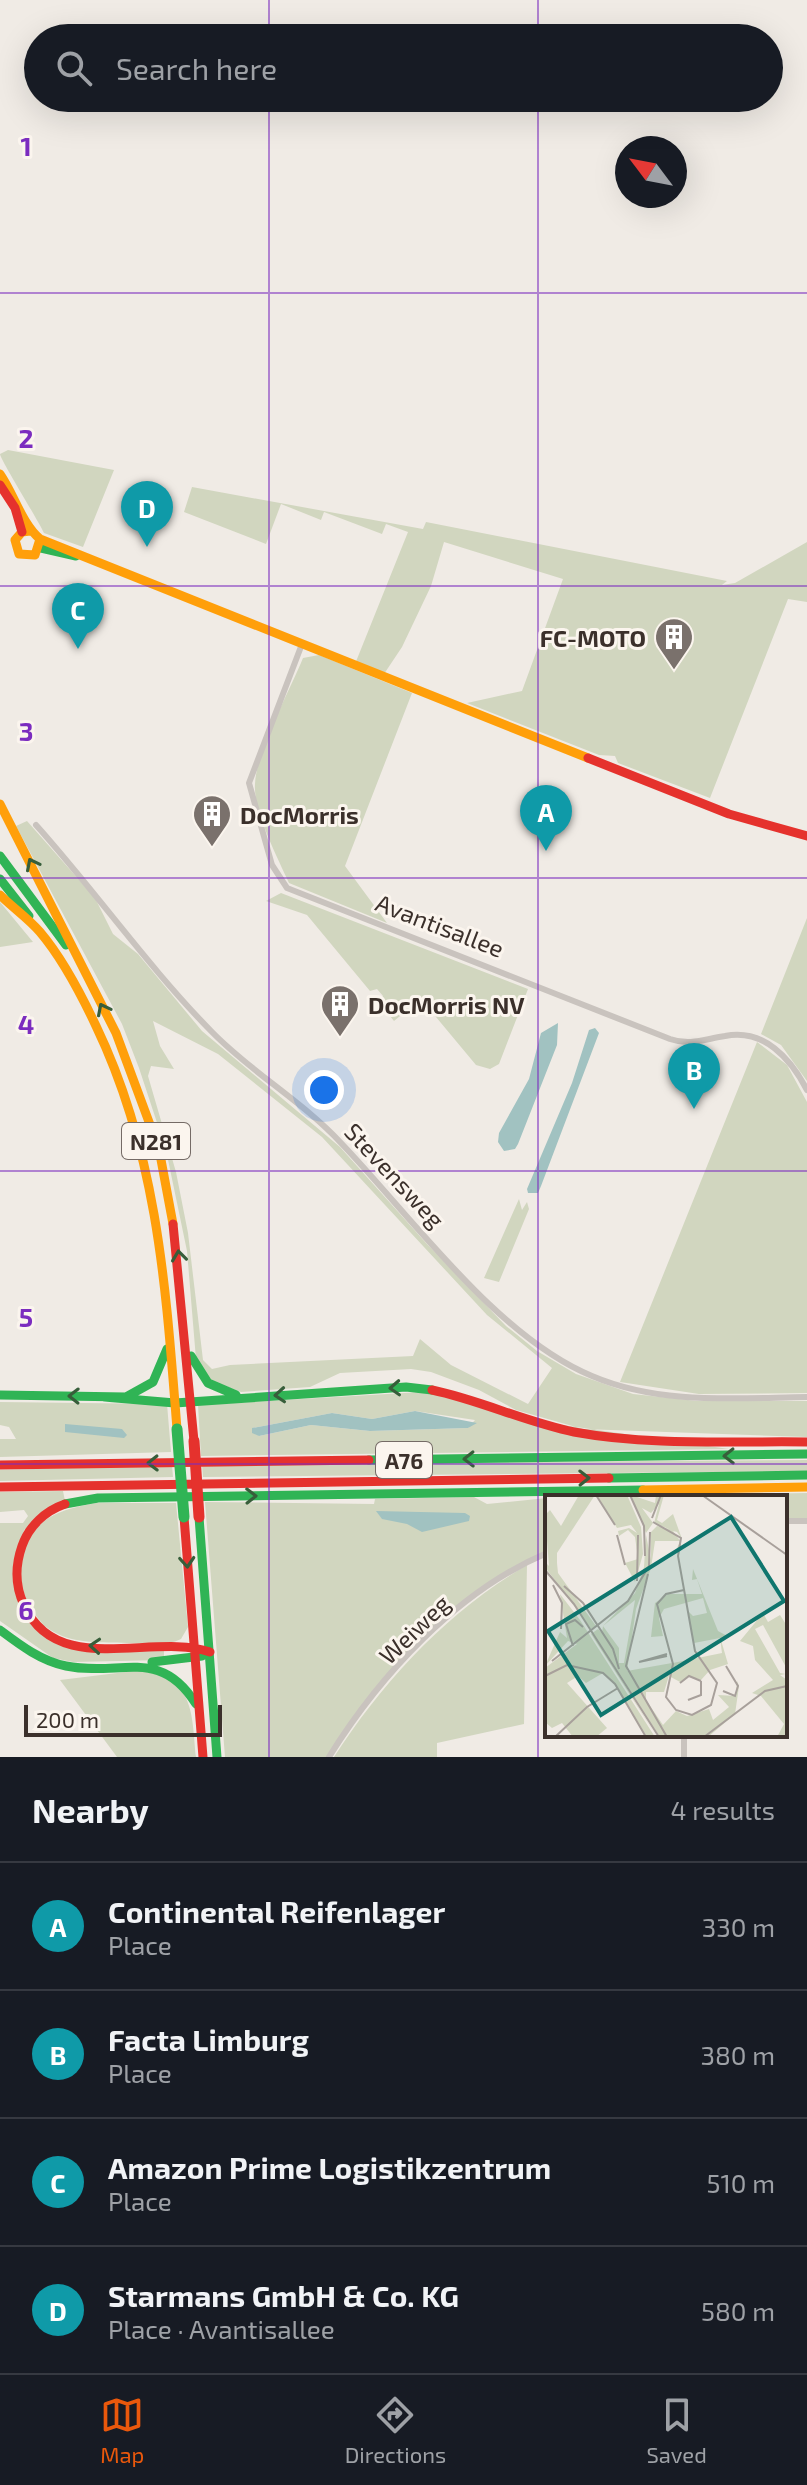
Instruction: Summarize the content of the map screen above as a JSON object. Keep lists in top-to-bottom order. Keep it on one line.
{"streets":{"main road":["N281","A76"],"street":["Avantisallee","Stevensweg","Weiweg"]},"crossings":[["N281","A76"]],"places":{"building":["FC-MOTO","DocMorris","DocMorris NV"]},"scale_bar":"200 m","north":"top left","page":{"search":"Search here","pins":["D","C","A","B"],"scale":"200 m","heading":["Nearby","4 results"],"list":[{"mark":"A","name":"Continental Reifenlager","note":"Place","value":"330 m"},{"mark":"B","name":"Facta Limburg","note":"Place","value":"380 m"},{"mark":"C","name":"Amazon Prime Logistikzentrum","note":"Place","value":"510 m"},{"mark":"D","name":"Starmans GmbH & Co. KG","note":"Place · Avantisallee","value":"580 m"}],"nav":["Map","Directions","Saved"]},"grid":{"rows":["1","2","3","4","5","6"]}}
